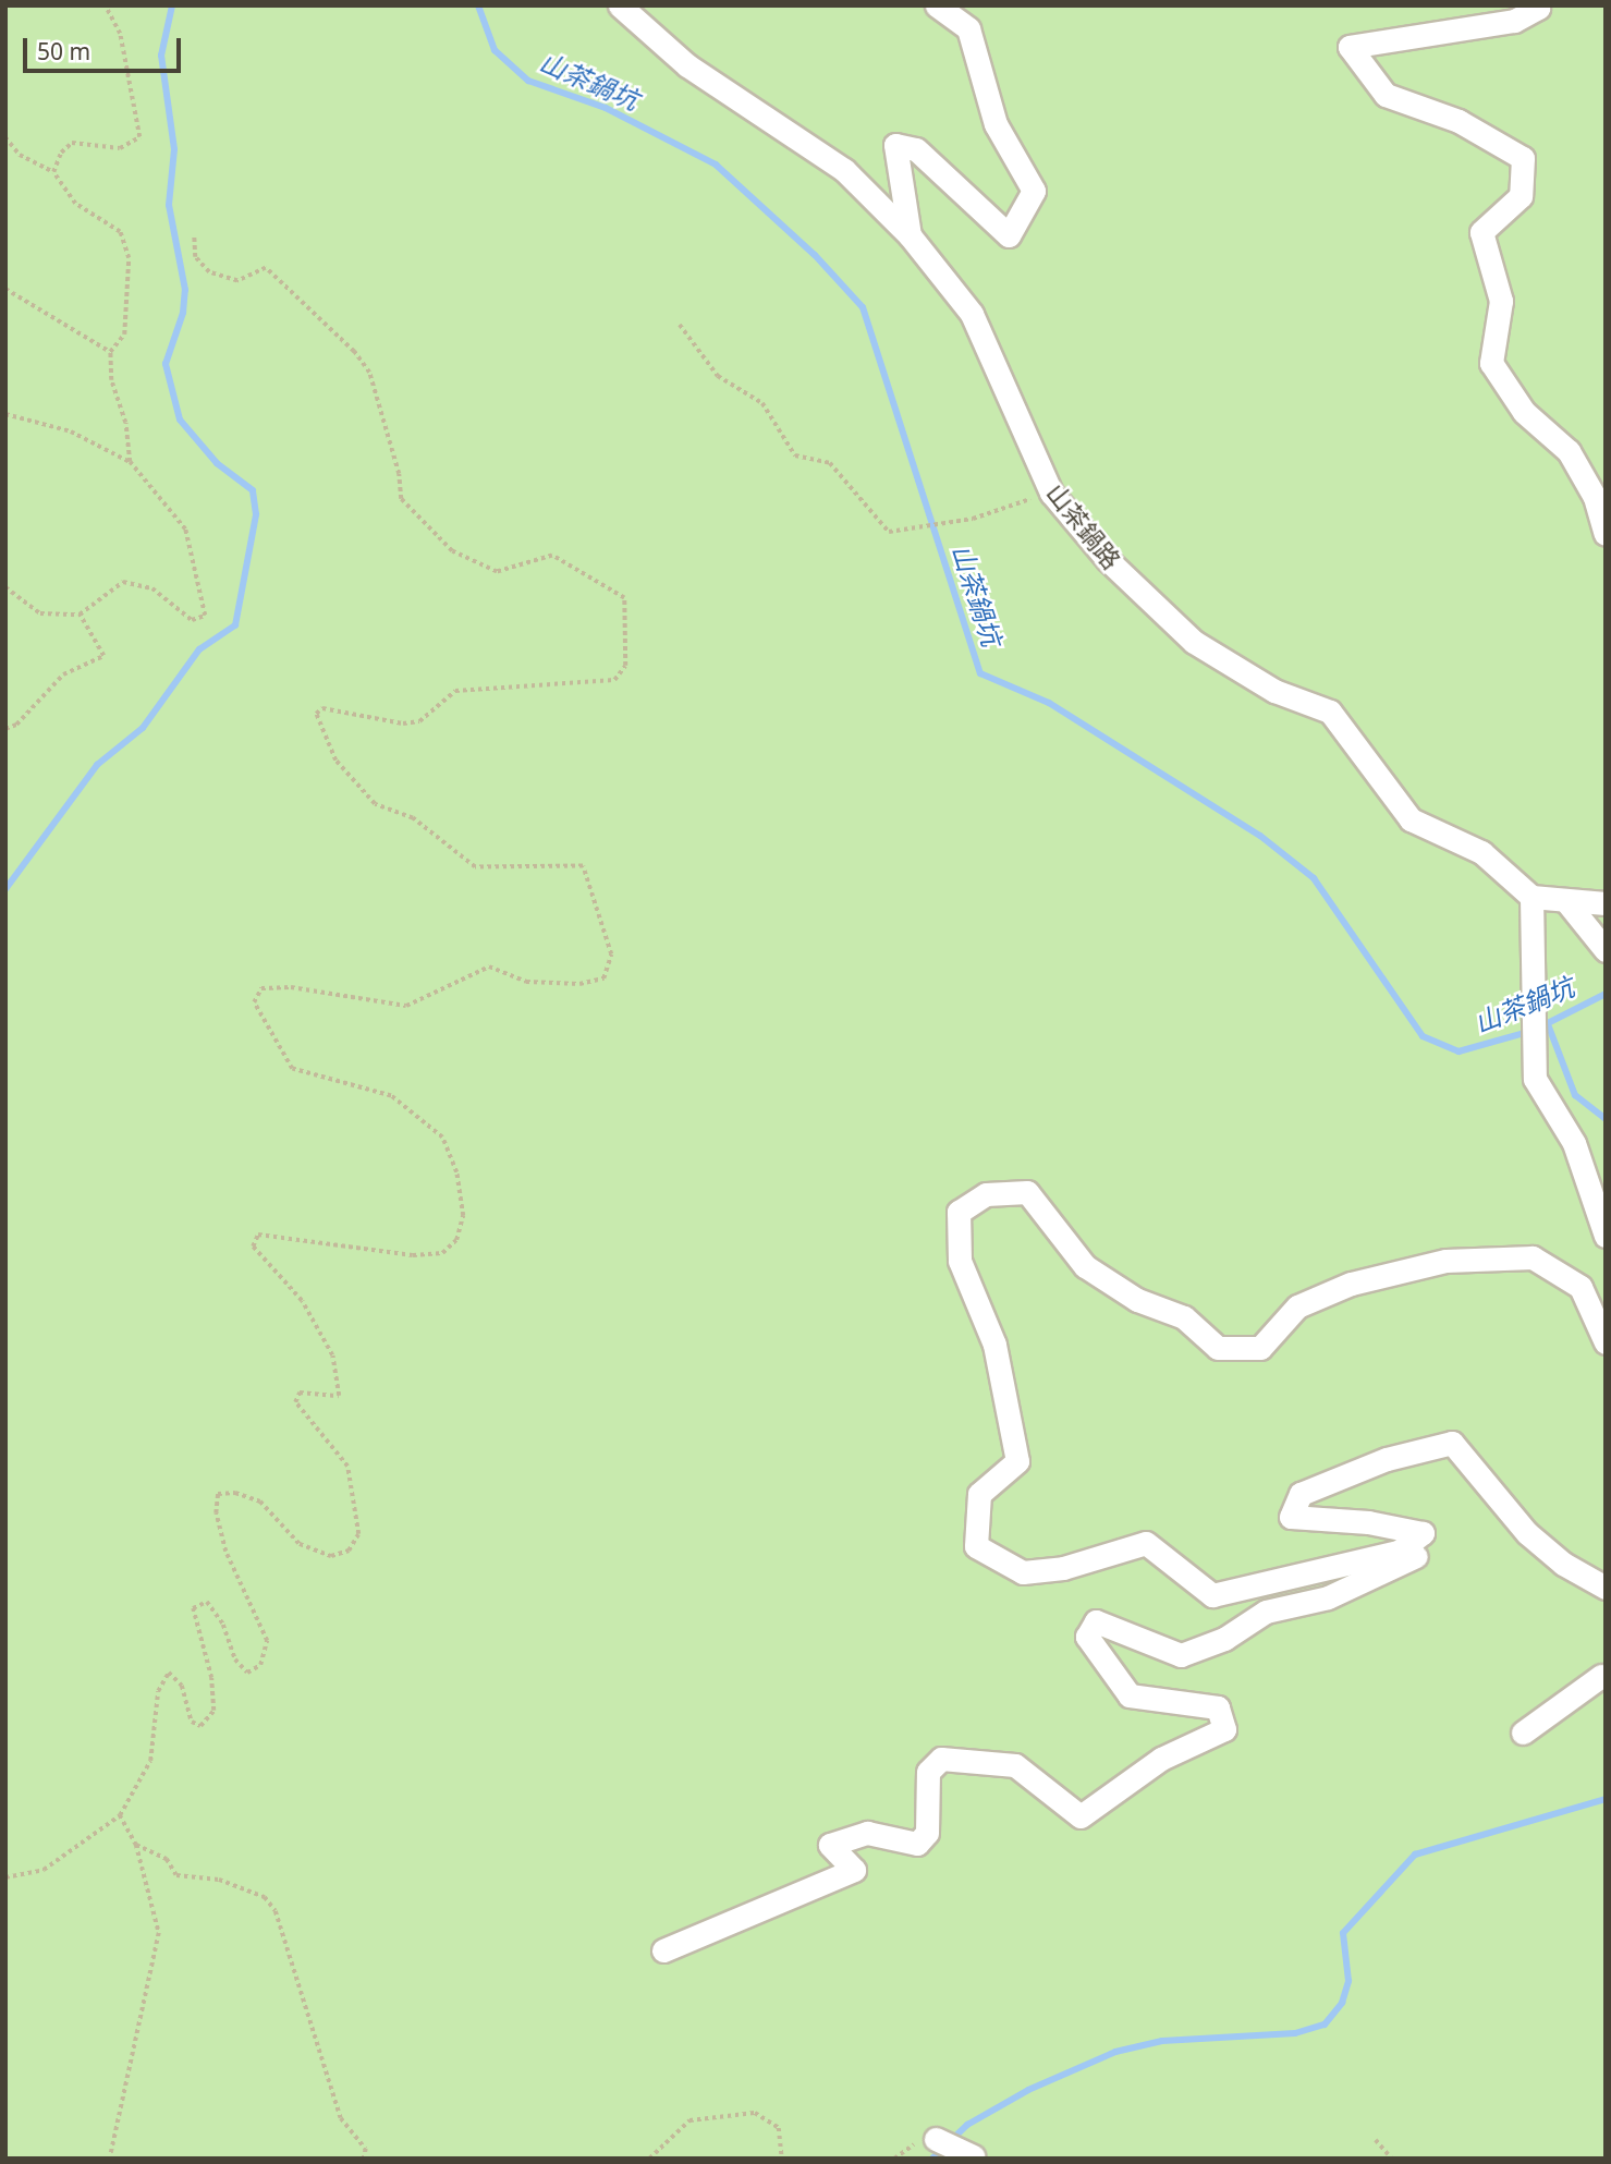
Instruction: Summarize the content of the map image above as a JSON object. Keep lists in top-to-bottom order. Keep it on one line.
{"streets":{"street":["山茶鍋路"]},"water":["山茶鍋坑"],"scale_bar":"50 m"}
